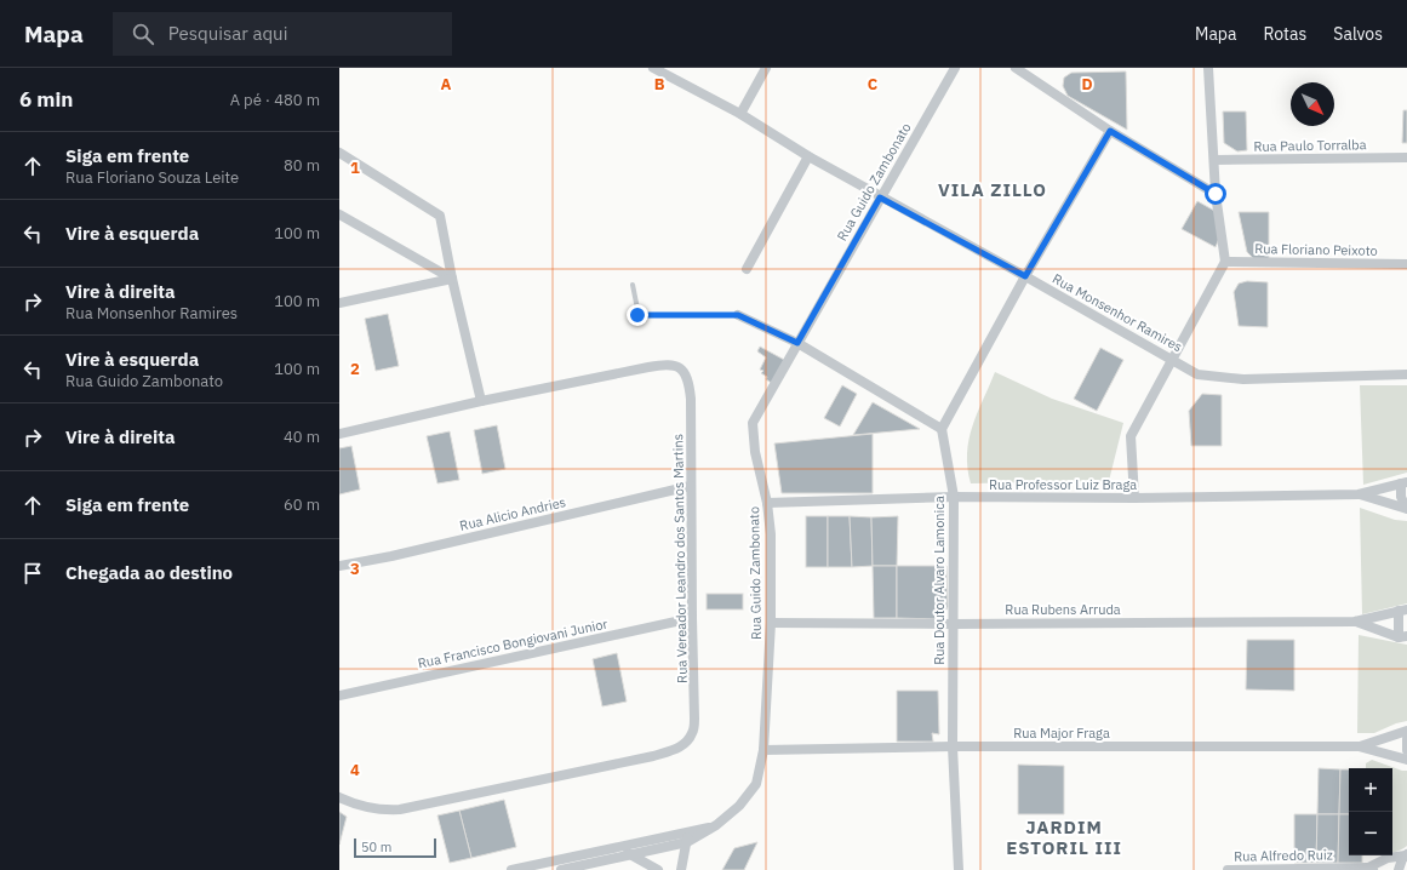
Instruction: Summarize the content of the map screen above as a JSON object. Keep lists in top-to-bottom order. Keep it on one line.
{"streets":{"street":["Rua Paulo Torralba","Rua Guido Zambonato","Rua Floriano Peixoto","Rua Monsenhor Ramires","Rua Professor Luiz Braga","Rua Alicio Andries","Rua Vereador Leandro dos Santos Martins","Rua Doutor Alvaro Lamonica","Rua Rubens Arruda","Rua Francisco Bongiovani Junior","Rua Major Fraga","Rua Alfredo Ruiz"]},"crossings":[["Rua Guido Zambonato","Rua Monsenhor Ramires"],["Rua Guido Zambonato","Rua Professor Luiz Braga"],["Rua Guido Zambonato","Rua Rubens Arruda"],["Rua Guido Zambonato","Rua Major Fraga"],["Rua Professor Luiz Braga","Rua Doutor Alvaro Lamonica"],["Rua Alicio Andries","Rua Vereador Leandro dos Santos Martins"],["Rua Vereador Leandro dos Santos Martins","Rua Francisco Bongiovani Junior"],["Rua Doutor Alvaro Lamonica","Rua Rubens Arruda"],["Rua Doutor Alvaro Lamonica","Rua Major Fraga"]],"districts":["VILA ZILLO","JARDIM ESTORIL III"],"scale_bar":"50 m","north":"bottom right","page":{"header":"Mapa","search":"Pesquisar aqui","nav":["Mapa","Rotas","Salvos"],"heading":["6 min","A pé · 480 m"],"list":[["Siga em frente","Rua Floriano Souza Leite","80 m"],["Vire à esquerda","100 m"],["Vire à direita","Rua Monsenhor Ramires","100 m"],["Vire à esquerda","Rua Guido Zambonato","100 m"],["Vire à direita","40 m"],["Siga em frente","60 m"],"Chegada ao destino"],"map_buttons":["+","−"],"scale":"50 m"},"grid":{"columns":["A","B","C","D"],"rows":["1","2","3","4"]}}
